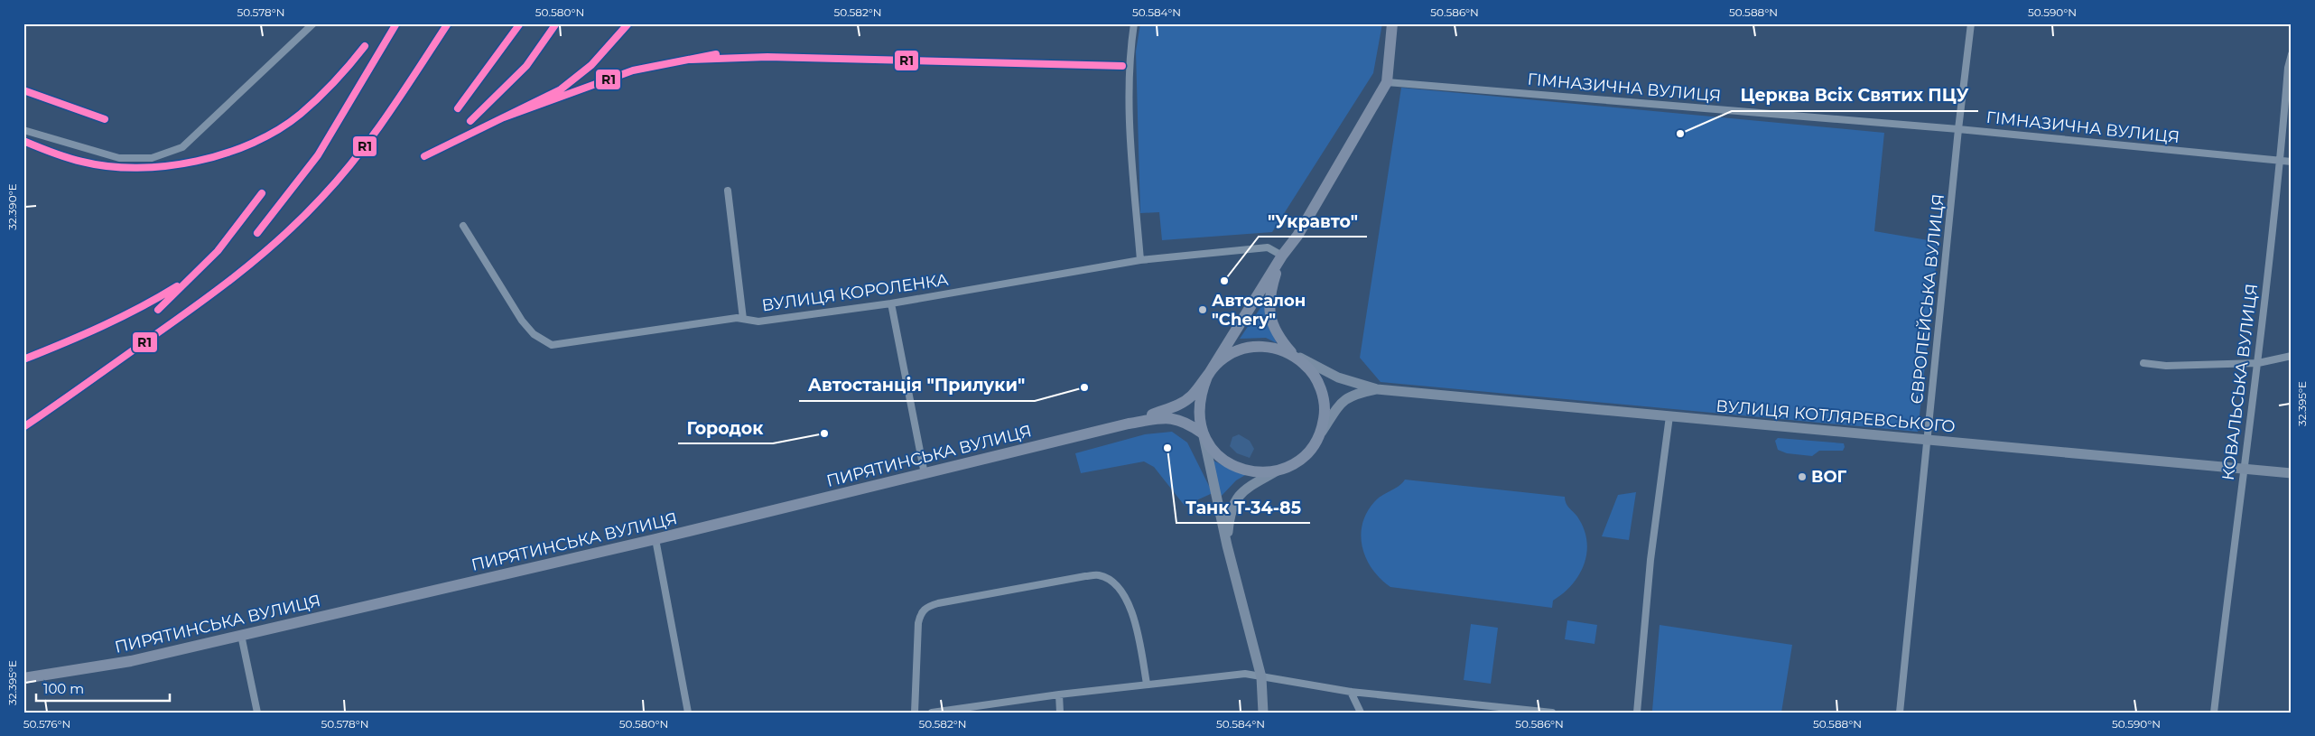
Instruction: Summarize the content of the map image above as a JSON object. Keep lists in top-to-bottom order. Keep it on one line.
{"streets":{"main road":["ВУЛИЦЯ КОТЛЯРЕВСЬКОГО","ПИРЯТИНСЬКА ВУЛИЦЯ"],"street":["ГІМНАЗИЧНА ВУЛИЦЯ","ВУЛИЦЯ КОРОЛЕНКА","ЄВРОПЕЙСЬКА ВУЛИЦЯ","КОВАЛЬСЬКА ВУЛИЦЯ"]},"crossings":[["ГІМНАЗИЧНА ВУЛИЦЯ","ЄВРОПЕЙСЬКА ВУЛИЦЯ"],["ГІМНАЗИЧНА ВУЛИЦЯ","КОВАЛЬСЬКА ВУЛИЦЯ"],["ЄВРОПЕЙСЬКА ВУЛИЦЯ","ВУЛИЦЯ КОТЛЯРЕВСЬКОГО"],["КОВАЛЬСЬКА ВУЛИЦЯ","ВУЛИЦЯ КОТЛЯРЕВСЬКОГО"]],"places":["Церква Всіх Святих ПЦУ","\"Укравто\"","Автосалон \"Chery\"","Автостанція \"Прилуки\"","Городок","Танк Т-34-85","ВОГ"],"lines":["transit line R1"],"scale_bar":"100 m","coordinates":["50.578°N","50.580°N","50.582°N","50.584°N","50.586°N","50.588°N","50.590°N","32.390°E","32.395°E","50.576°N"]}
